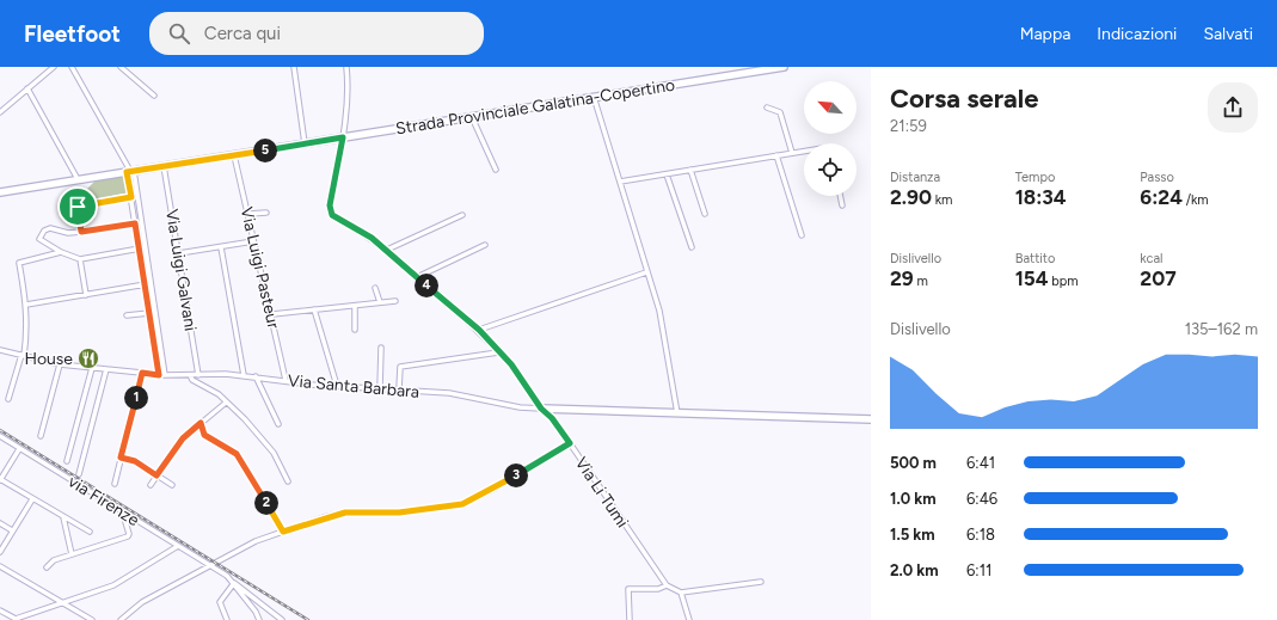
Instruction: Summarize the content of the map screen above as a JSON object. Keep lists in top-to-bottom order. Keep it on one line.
{"streets":{"main road":["Strada Provinciale Galatina-Copertino"],"street":["Via Luigi Pasteur","Via Luigi Galvani","Via Santa Barbara","Via Li Tumi","via Firenze"]},"crossings":[["Strada Provinciale Galatina-Copertino","Via Luigi Pasteur"],["Strada Provinciale Galatina-Copertino","Via Luigi Galvani"],["Strada Provinciale Galatina-Copertino","Via Li Tumi"],["Via Luigi Pasteur","Via Santa Barbara"],["Via Luigi Galvani","Via Santa Barbara"],["Via Santa Barbara","Via Li Tumi"]],"places":{"restaurant":["House"]},"north":"top left","page":{"header":"Fleetfoot","search":"Cerca qui","nav":["Mappa","Indicazioni","Salvati"],"heading":["Corsa serale","21:59"],"pins":["5","4","1","3","2"],"stats":[["Distanza","2.90 km"],["Tempo","18:34"],["Passo","6:24 /km"],["Dislivello","29 m"],["Battito","154 bpm"],["kcal","207"]],"chart":["Dislivello","135–162 m"],"list":[{"name":"500 m","note":"6:41"},{"name":"1.0 km","note":"6:46"},{"name":"1.5 km","note":"6:18"},{"name":"2.0 km","note":"6:11"}]}}
